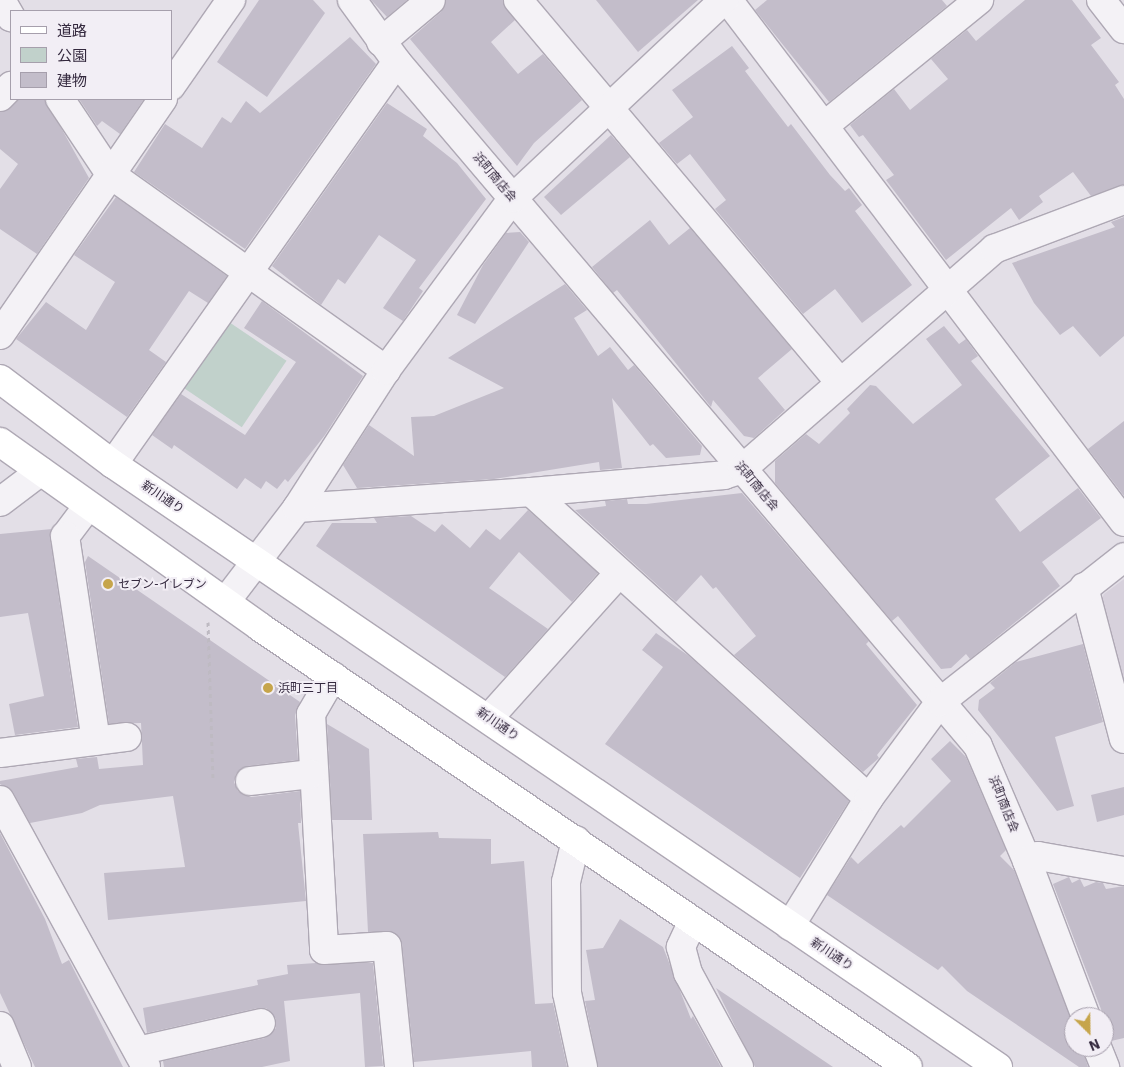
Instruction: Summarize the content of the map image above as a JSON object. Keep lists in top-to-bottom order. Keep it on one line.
{"streets":{"main road":["新川通り"],"street":["浜町商店会"]},"places":["セブン-イレブン","浜町三丁目"],"legend":["道路","公園","建物"],"north":"bottom right"}
